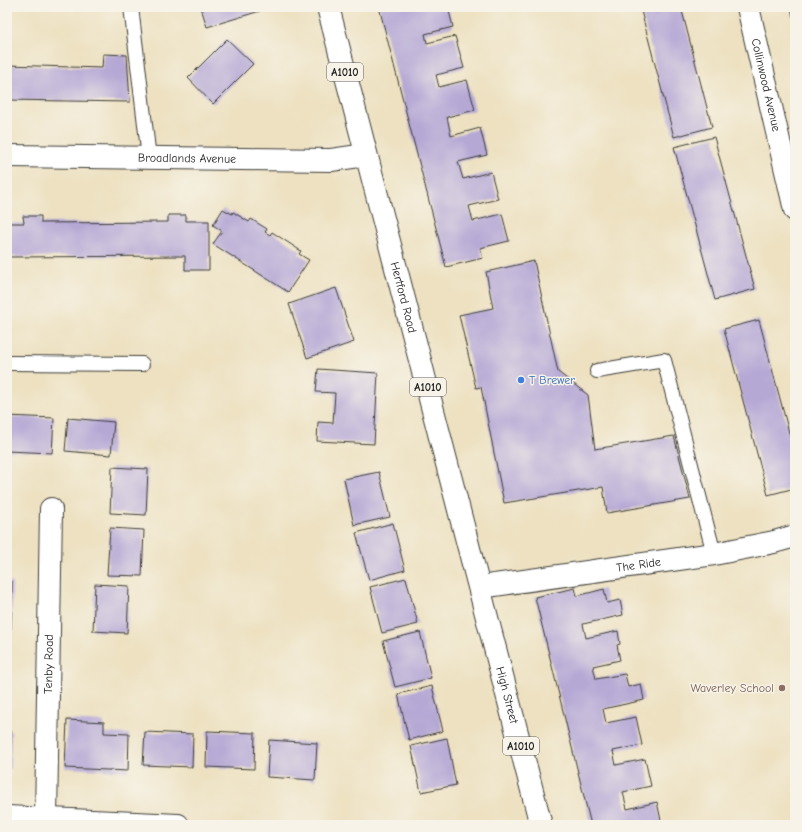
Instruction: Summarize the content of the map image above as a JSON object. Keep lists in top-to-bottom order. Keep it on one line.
{"streets":{"street":["A1010","Collinwood Avenue","Broadlands Avenue","Hertford Road","The Ride","Tenby Road","High Street"]},"crossings":[["Broadlands Avenue","Hertford Road"],["Hertford Road","The Ride"],["Hertford Road","High Street"],["The Ride","High Street"]],"places":["T Brewer","Waverley School"]}
